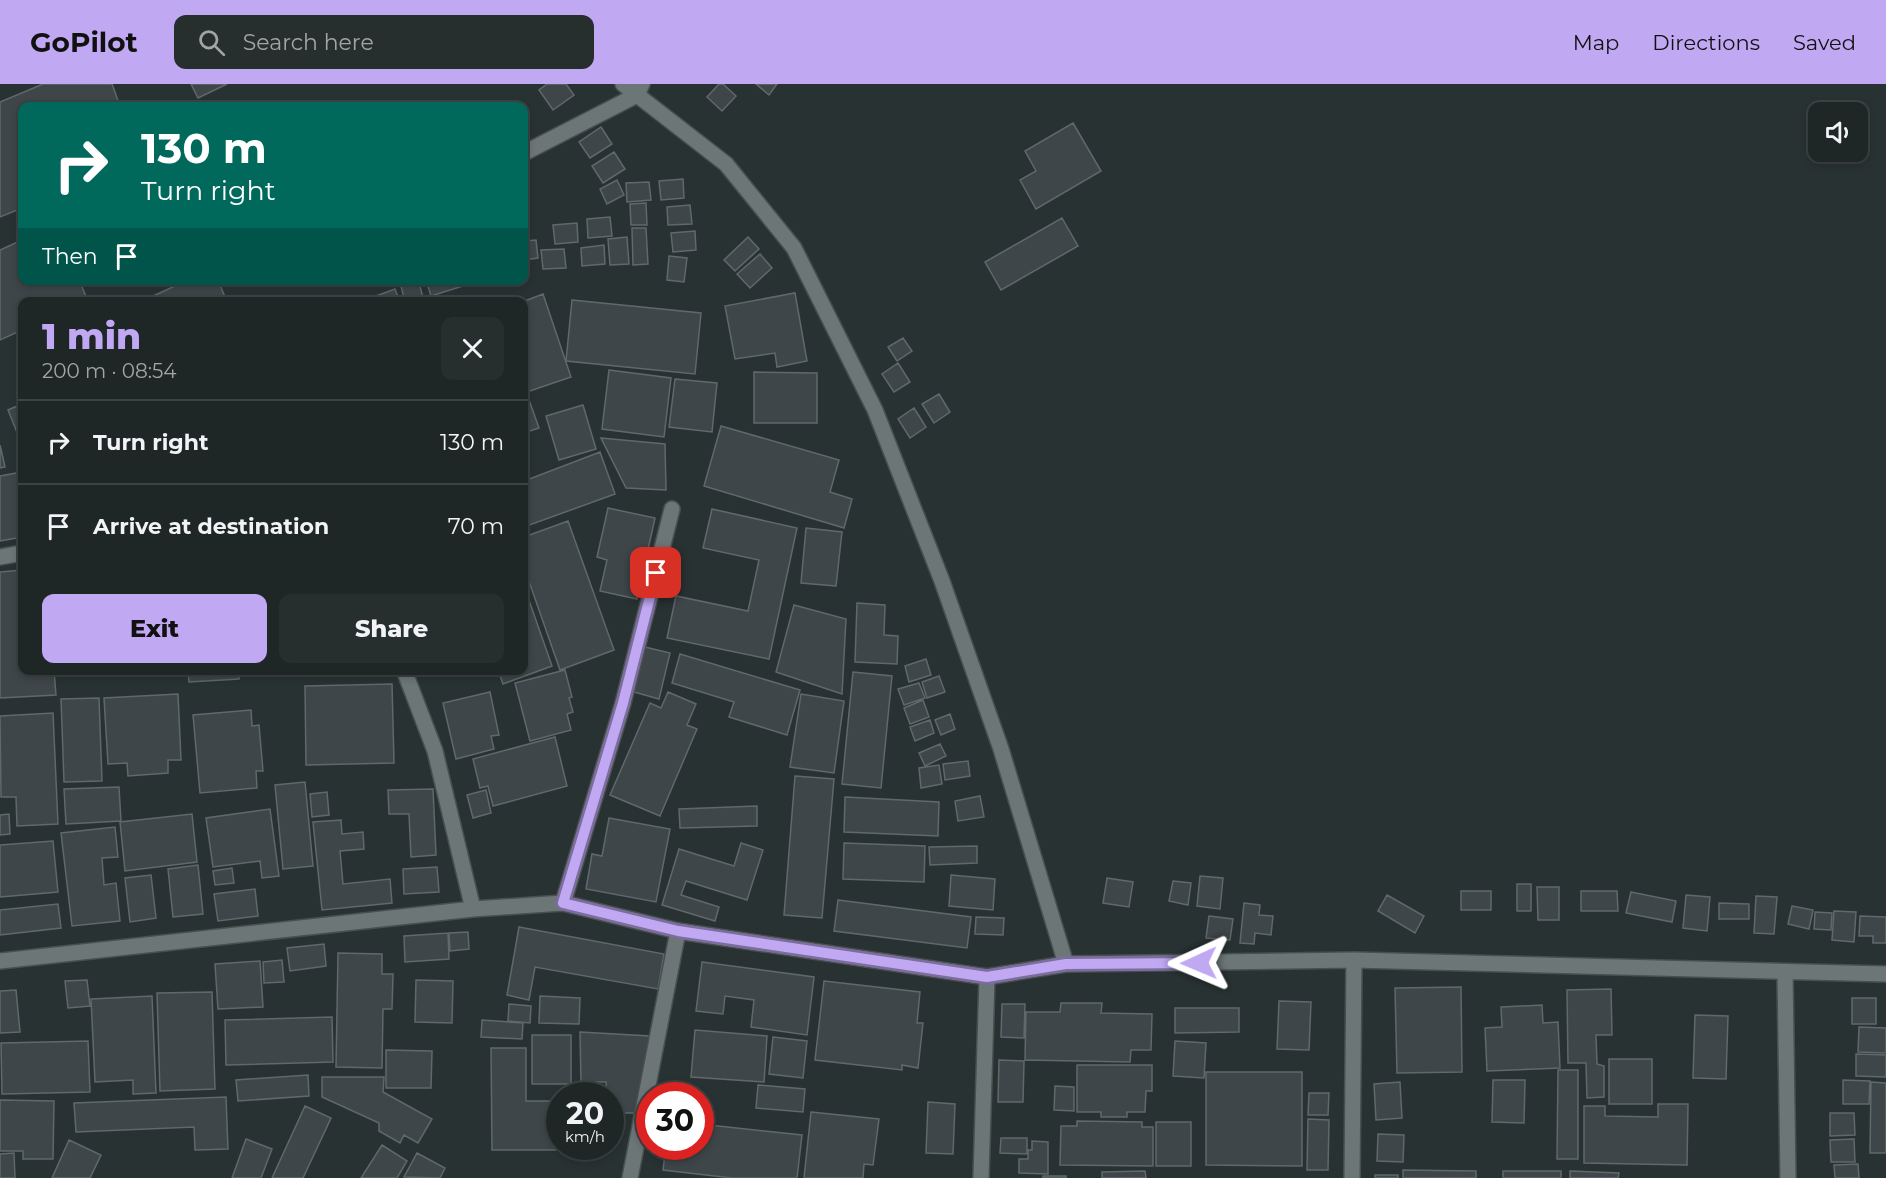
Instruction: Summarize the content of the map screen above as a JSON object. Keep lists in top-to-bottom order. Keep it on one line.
{"page":{"header":"GoPilot","search":"Search here","nav":["Map","Directions","Saved"],"turn":["130 m","Turn right"],"then":"Then","heading":["1 min","200 m · 08:54"],"list":[{"name":"Turn right","value":"130 m"},{"name":"Arrive at destination","value":"70 m"}],"buttons":["Exit","Share"],"speed":"20 km/h","limit":"30"}}
